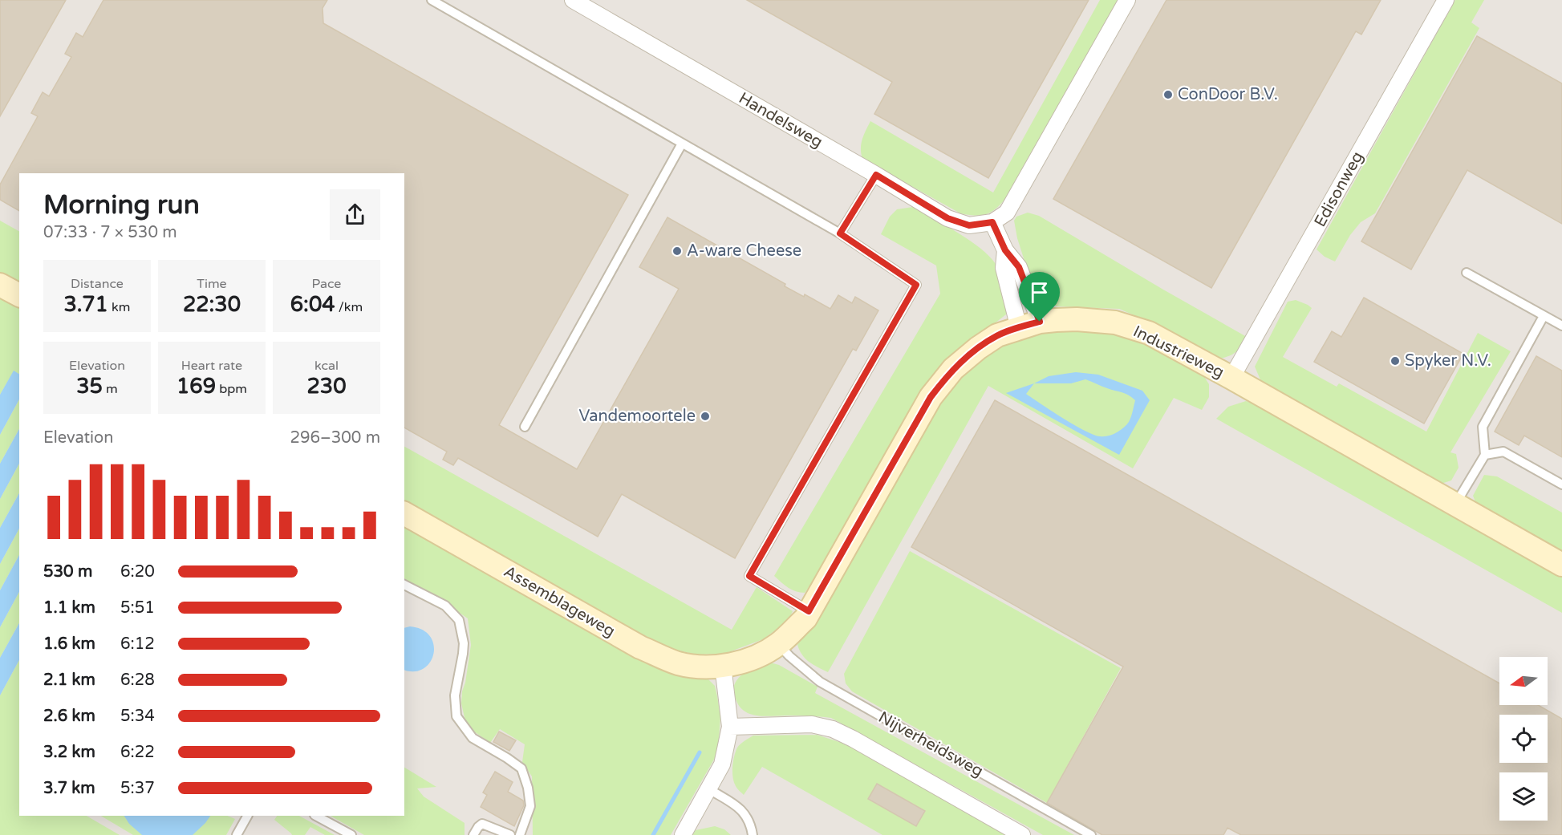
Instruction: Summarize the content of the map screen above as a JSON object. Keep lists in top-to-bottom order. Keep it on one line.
{"streets":{"street":["Handelsweg","Edisonweg","Industrieweg","Assemblageweg","Nijverheidsweg"]},"crossings":[["Edisonweg","Industrieweg"],["Industrieweg","Assemblageweg"],["Industrieweg","Nijverheidsweg"]],"places":["ConDoor B.V.","A-ware Cheese","Spyker N.V.","Vandemoortele"],"north":"left","page":{"heading":["Morning run","07:33 · 7 × 530 m"],"stats":[["Distance","3.71 km"],["Time","22:30"],["Pace","6:04 /km"],["Elevation","35 m"],["Heart rate","169 bpm"],["kcal","230"]],"chart":["Elevation","296–300 m"],"list":[{"name":"530 m","note":"6:20"},{"name":"1.1 km","note":"5:51"},{"name":"1.6 km","note":"6:12"},{"name":"2.1 km","note":"6:28"},{"name":"2.6 km","note":"5:34"},{"name":"3.2 km","note":"6:22"},{"name":"3.7 km","note":"5:37"}]}}
